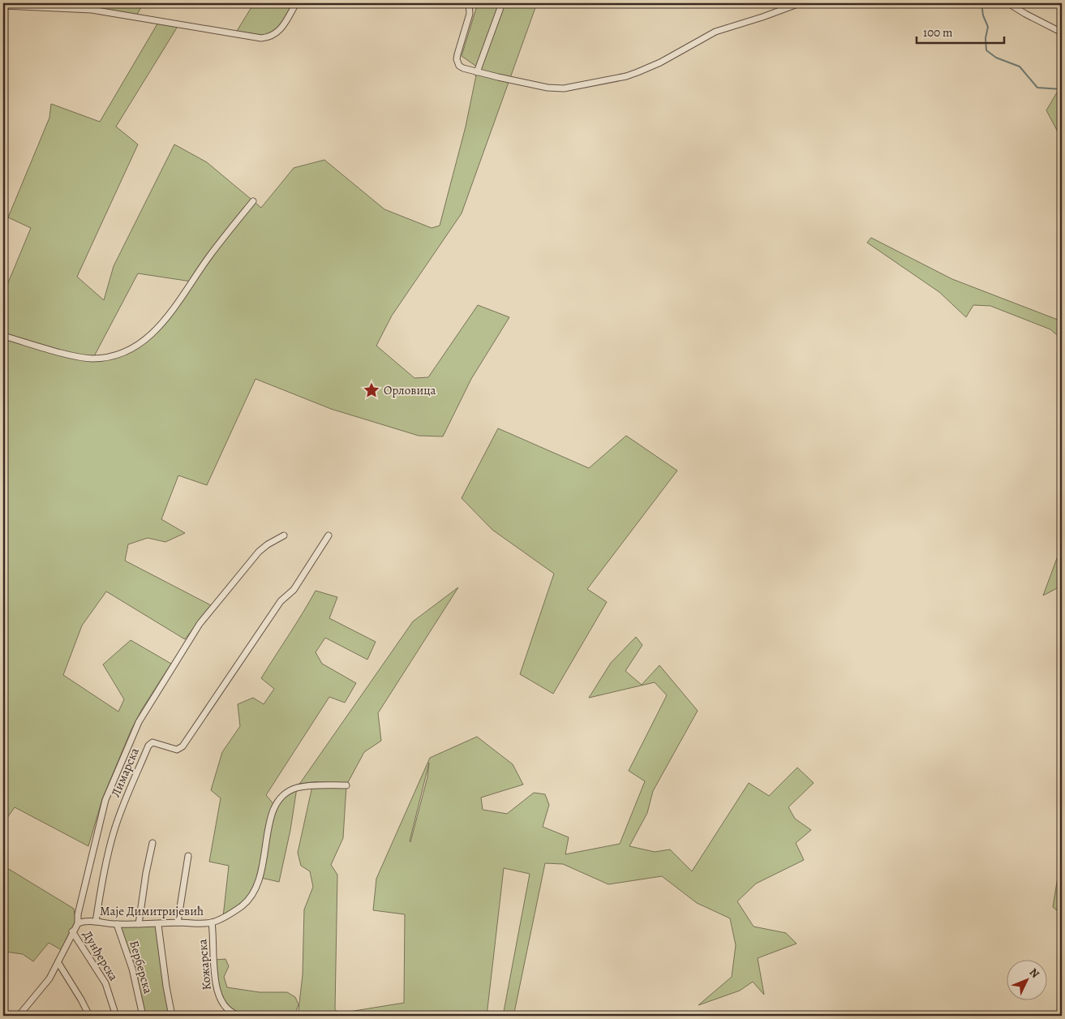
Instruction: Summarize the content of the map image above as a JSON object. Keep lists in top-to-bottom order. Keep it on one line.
{"streets":{"street":["Лимарска","Маје Димитријевић","Дунђерска","Кожарска","Берберска"]},"crossings":[["Лимарска","Маје Димитријевић"],["Маје Димитријевић","Кожарска"],["Маје Димитријевић","Берберска"]],"places":{"place":["Орловица"]},"scale_bar":"100 m","north":"top right"}
